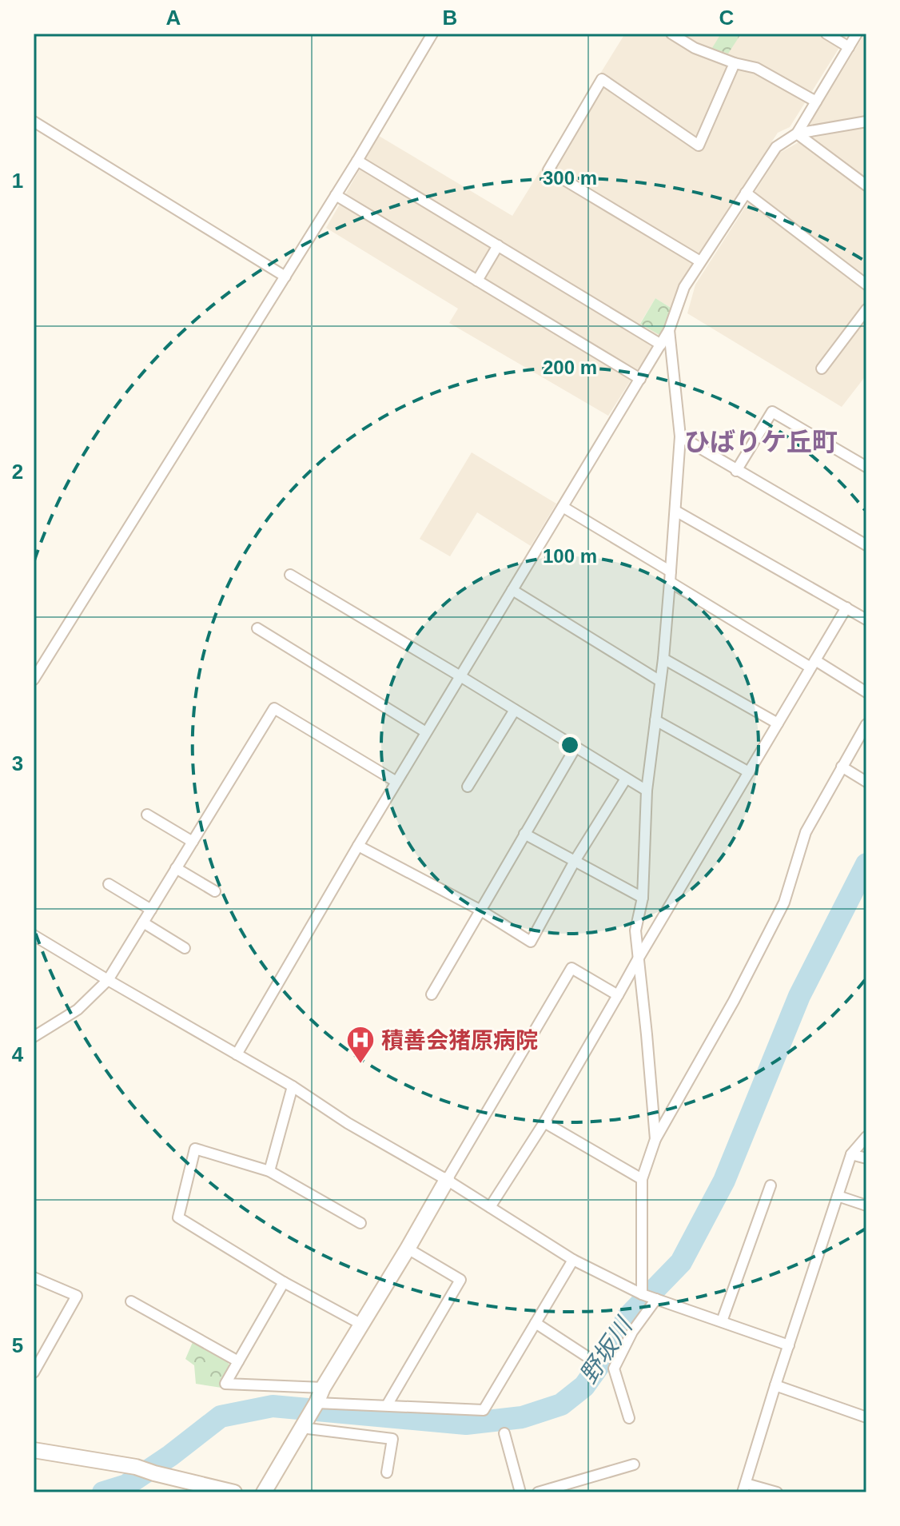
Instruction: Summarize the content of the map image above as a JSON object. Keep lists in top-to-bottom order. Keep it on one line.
{"districts":["ひばりケ丘町"],"water":["野坂川"],"places":{"hospital":["積善会猪原病院"]},"grid":{"columns":["A","B","C"],"rows":["1","2","3","4","5"]},"rings":["300 m","200 m","100 m"]}
